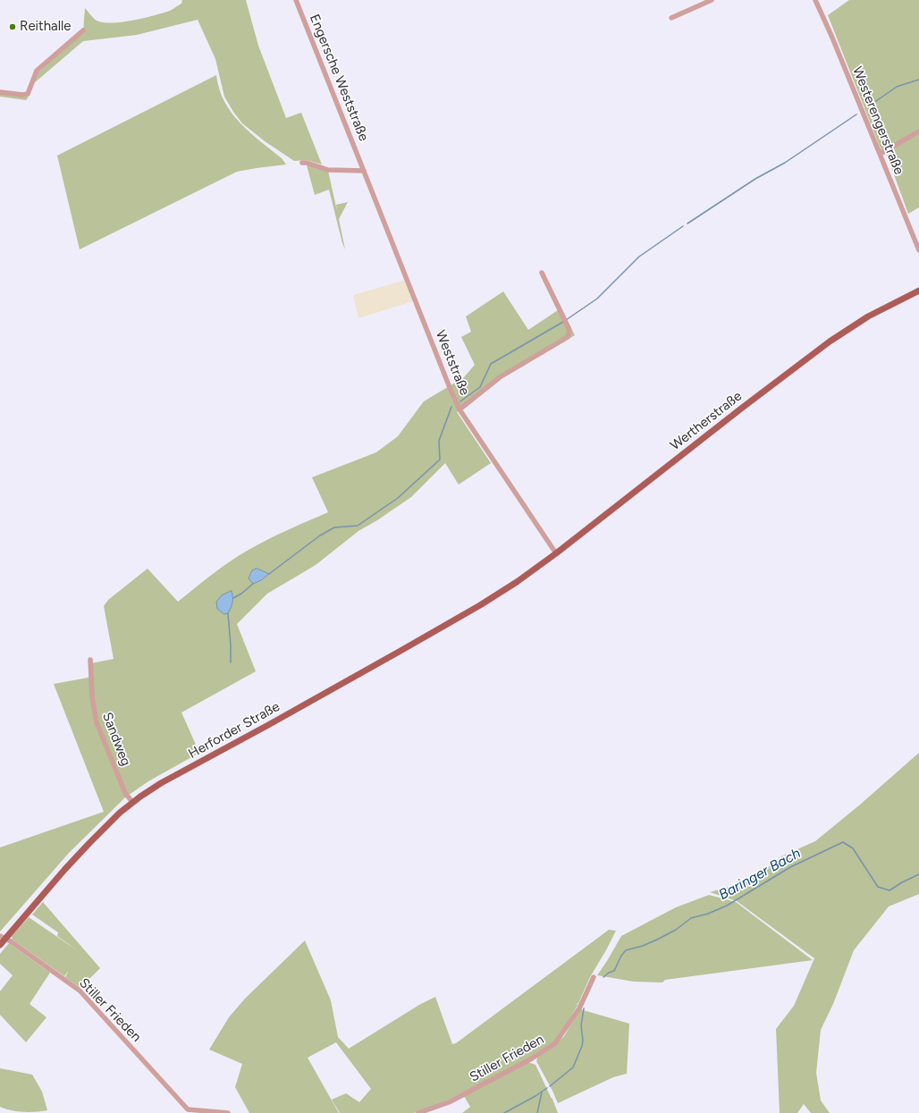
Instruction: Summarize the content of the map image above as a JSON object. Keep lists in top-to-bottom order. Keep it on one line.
{"streets":{"main road":["Wertherstraße","Herforder Straße"],"street":["Engersche Weststraße","Westerengerstraße","Weststraße","Sandweg","Stiller Frieden"]},"crossings":[["Engersche Weststraße","Weststraße"],["Weststraße","Wertherstraße"],["Wertherstraße","Herforder Straße"],["Herforder Straße","Sandweg"],["Herforder Straße","Stiller Frieden"]],"water":["Baringer Bach"],"places":["Reithalle"]}
